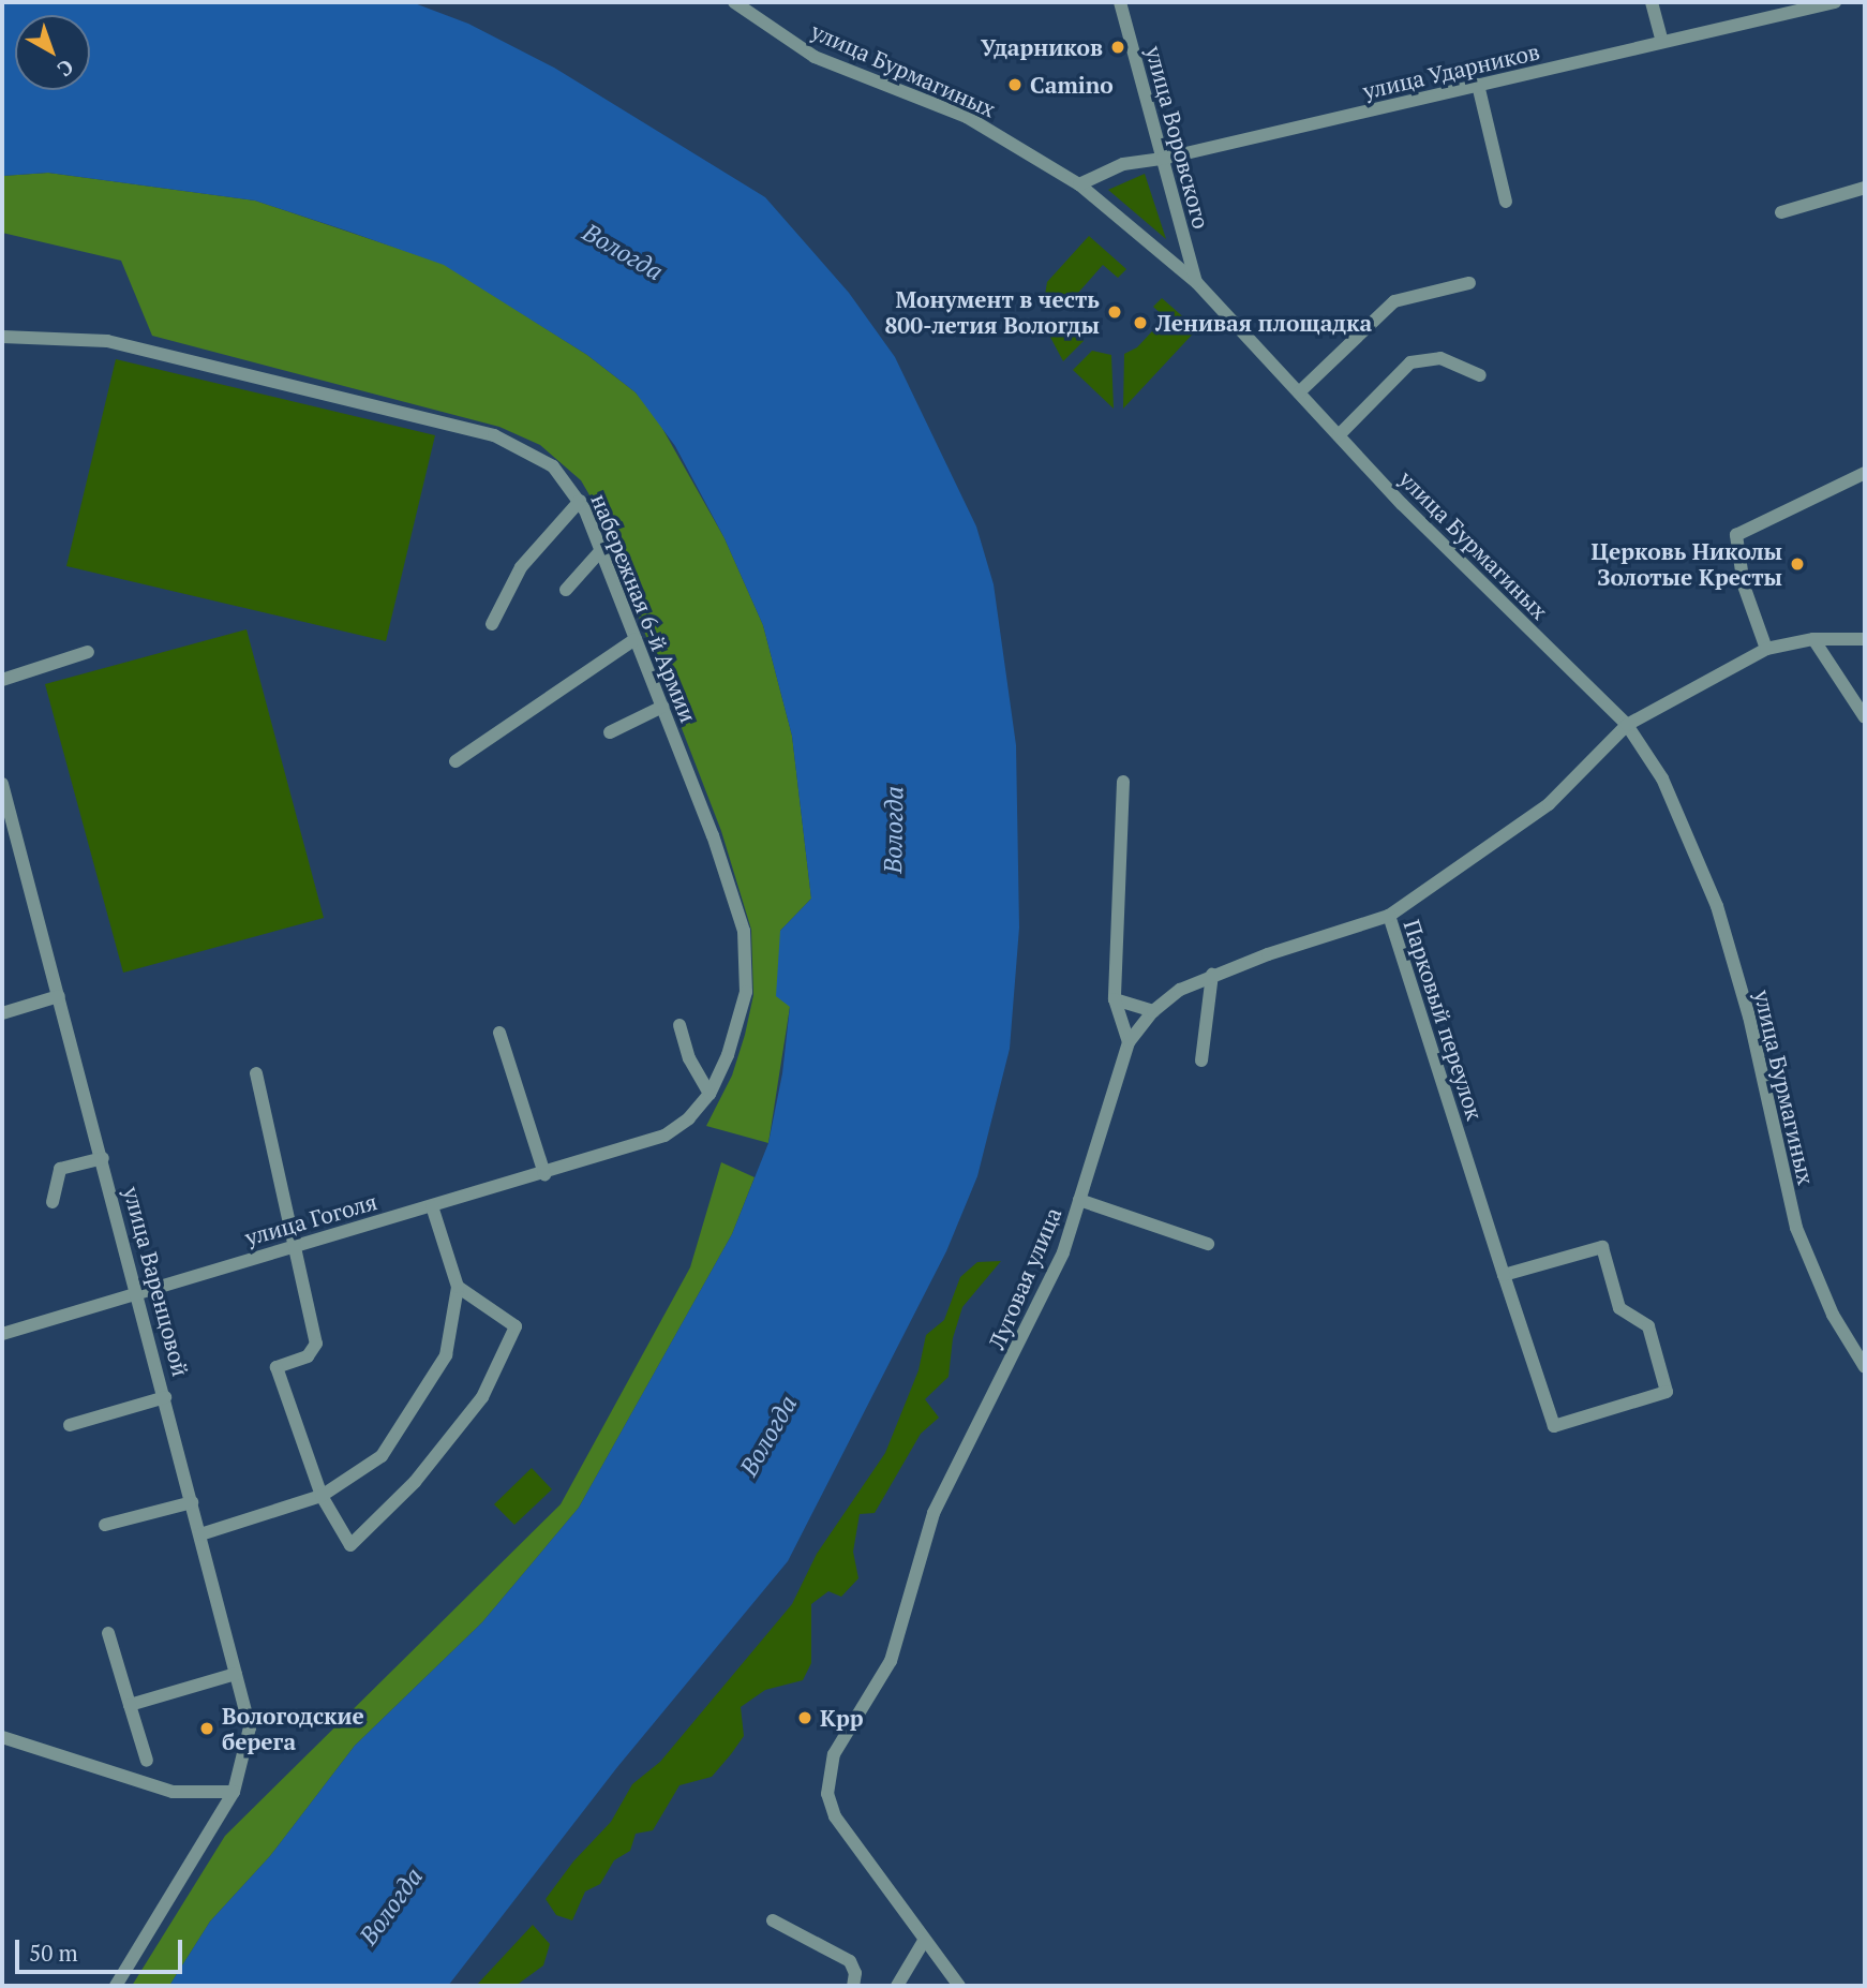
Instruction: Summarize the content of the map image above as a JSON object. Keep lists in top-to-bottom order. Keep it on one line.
{"streets":{"street":["улица Бурмагиных","улица Ударников","улица Воровского","набережная 6-й Армии","Парковый переулок","улица Гоголя","Луговая улица","улица Варенцовой"]},"crossings":[["улица Бурмагиных","улица Ударников"],["улица Бурмагиных","улица Воровского"],["улица Бурмагиных","Парковый переулок"],["улица Ударников","улица Воровского"],["набережная 6-й Армии","улица Гоголя"],["Парковый переулок","Луговая улица"],["улица Гоголя","улица Варенцовой"]],"water":["Вологда"],"places":["Ударников","Camino","Монумент в честь 800-летия Вологды","Ленивая площадка","Церковь Николы Золотые Кресты","Kpp","Вологодские берега"],"scale_bar":"50 m","north":"bottom right"}
